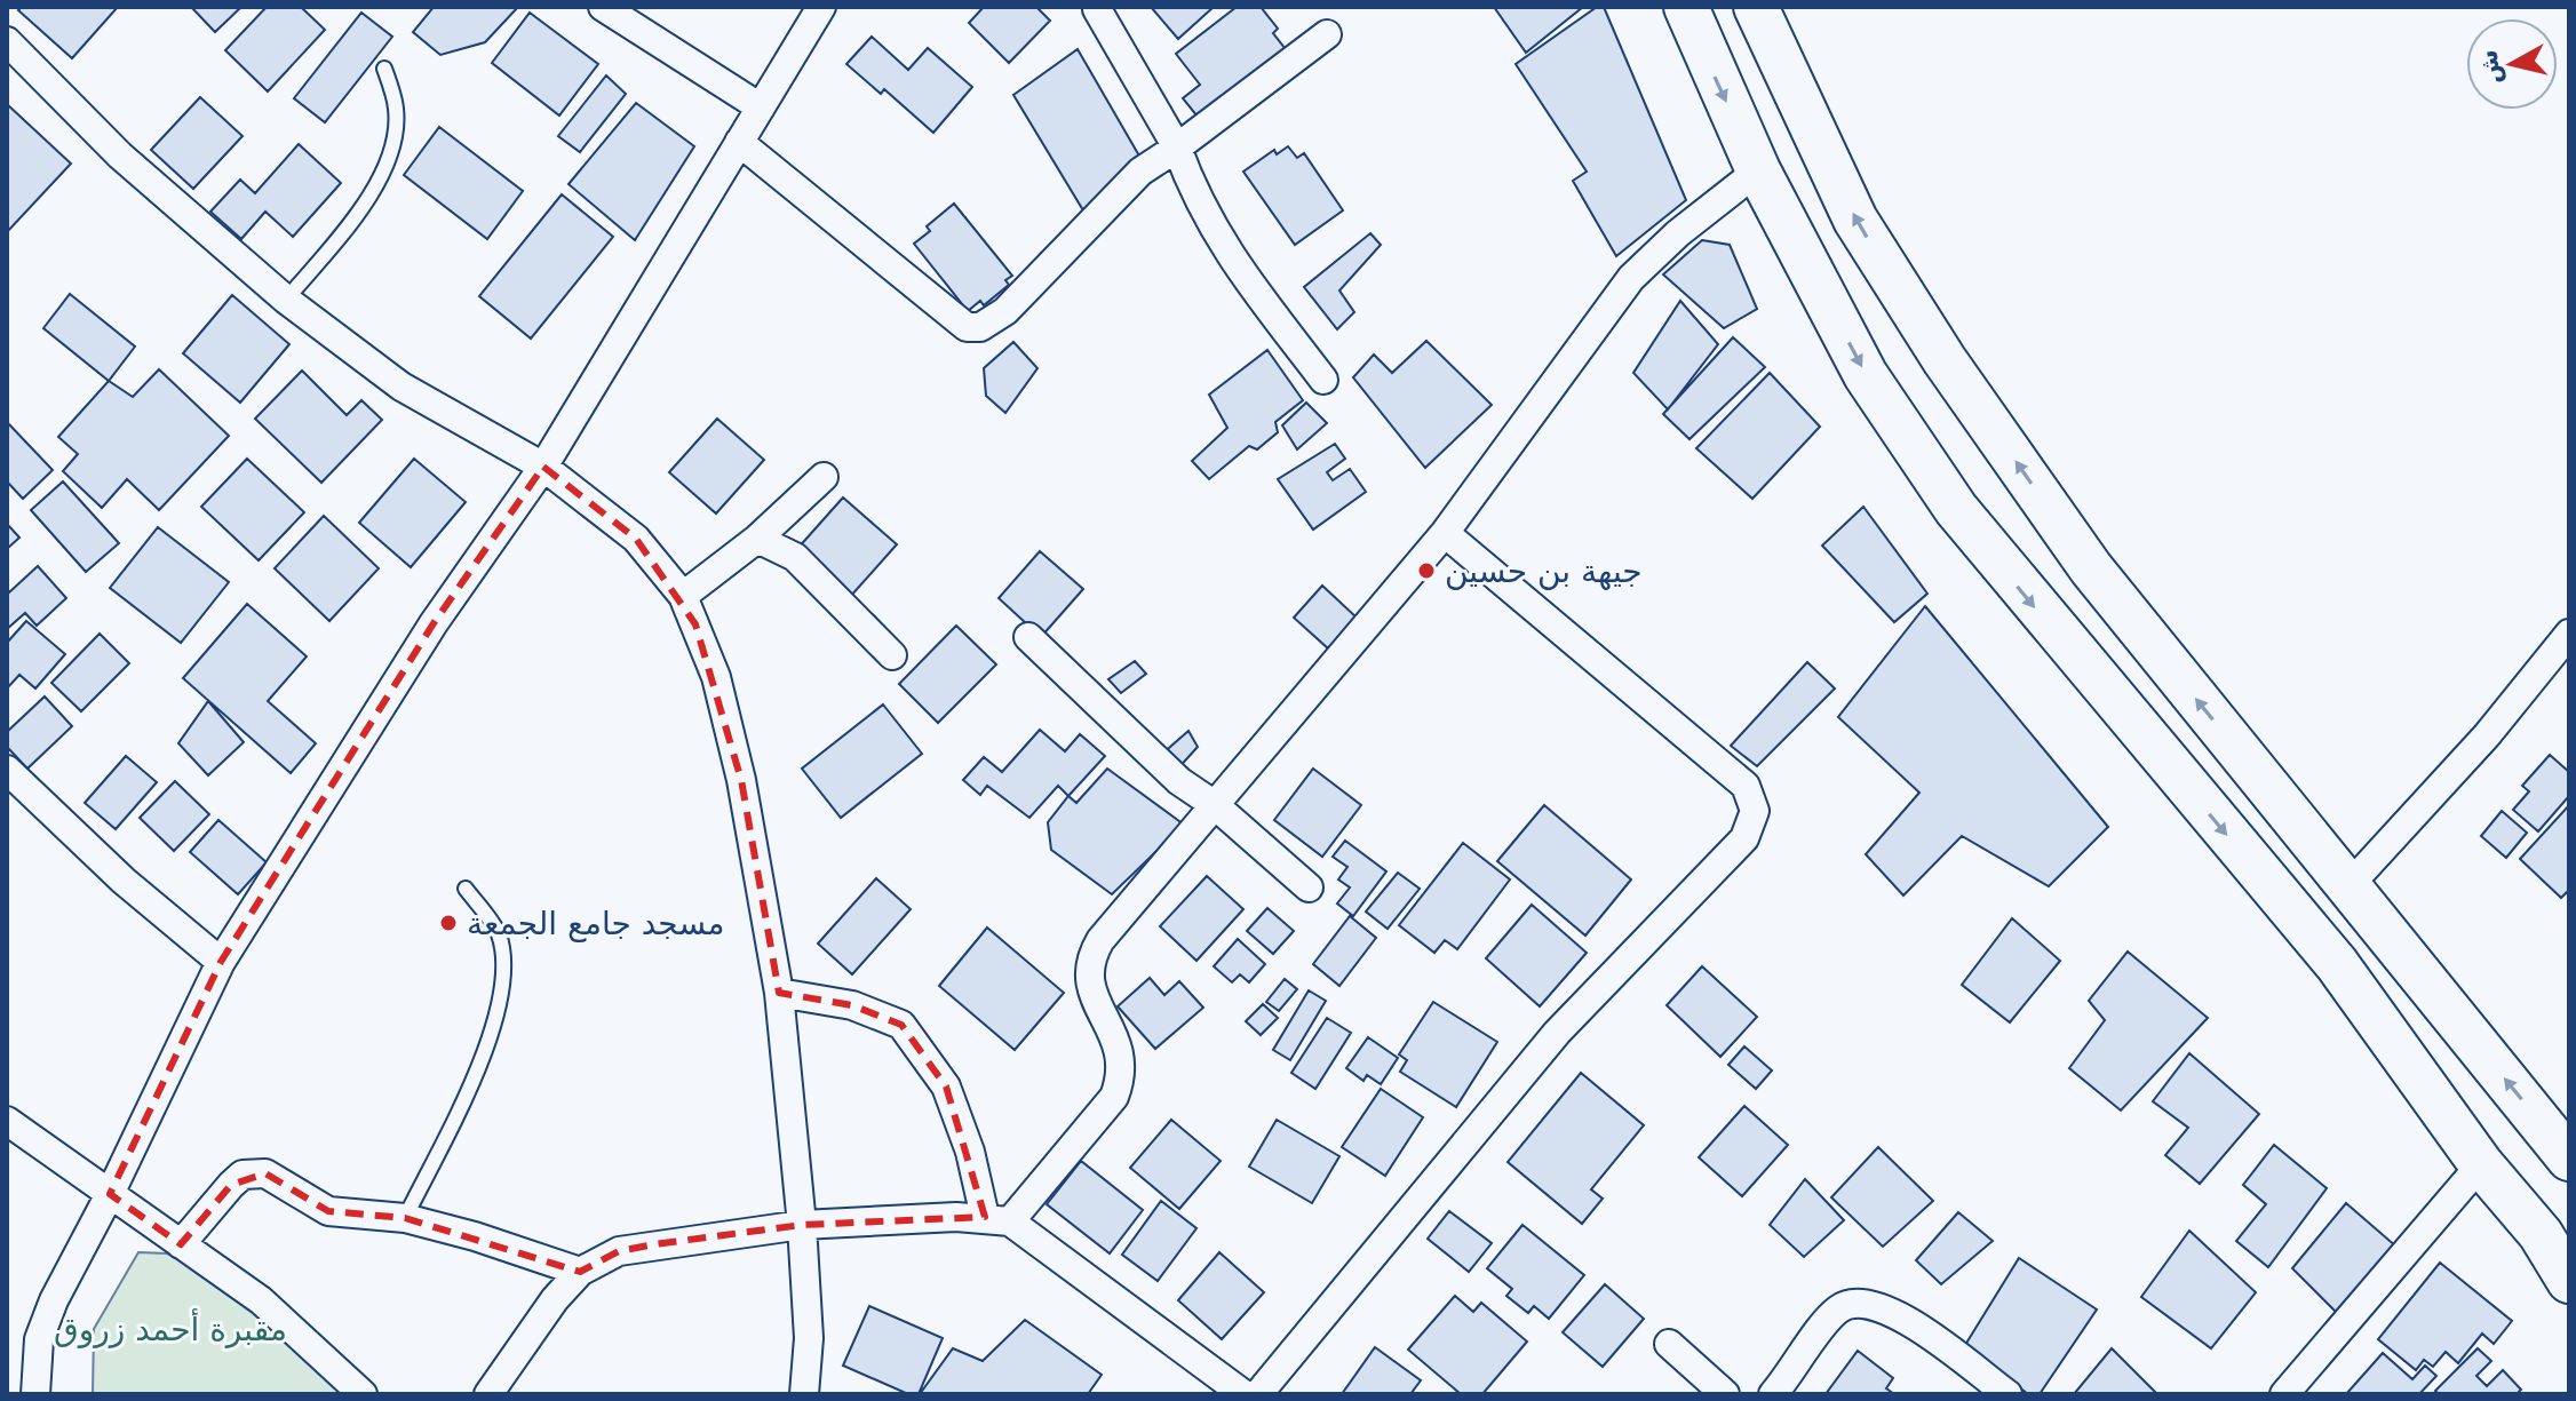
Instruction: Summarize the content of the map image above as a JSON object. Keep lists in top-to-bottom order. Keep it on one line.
{"parks":["مقبرة أحمد زروق"],"places":["جيهة بن حسين","مسجد جامع الجمعة"],"north":"left"}
